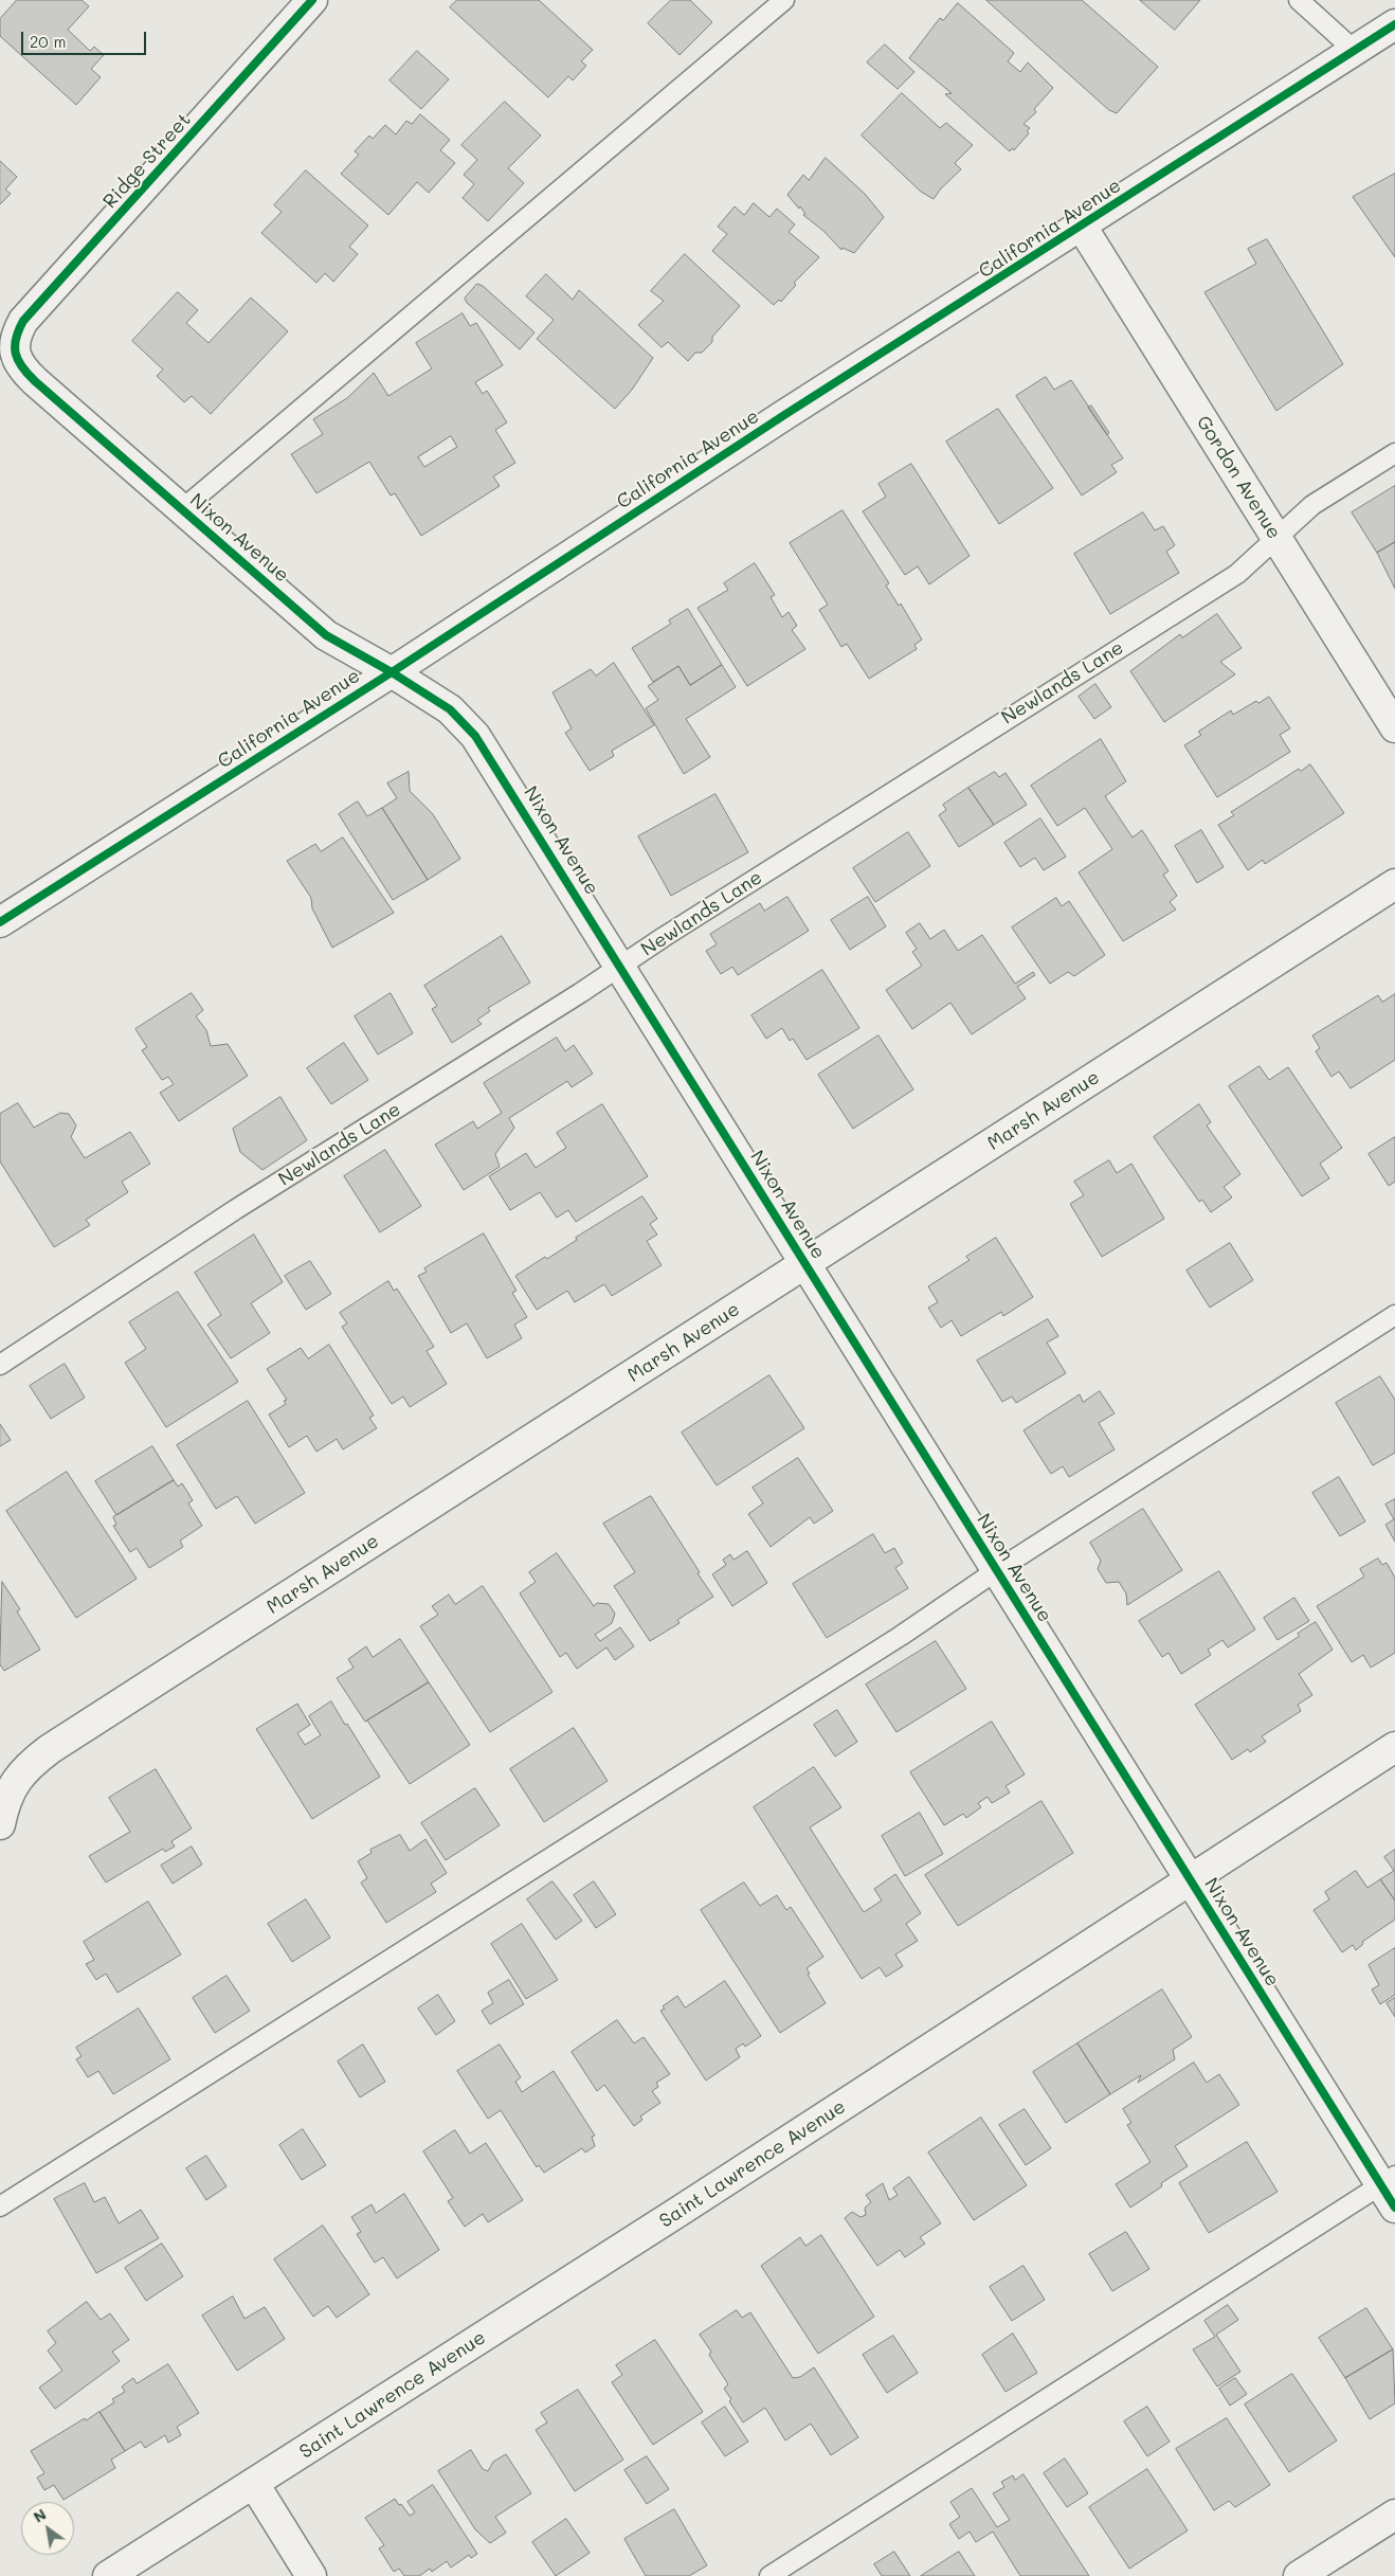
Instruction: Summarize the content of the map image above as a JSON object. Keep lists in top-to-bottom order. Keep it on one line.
{"streets":{"street":["Ridge Street","California Avenue","Gordon Avenue","Nixon Avenue","Marsh Avenue","Saint Lawrence Avenue"],"lane":["Newlands Lane"]},"crossings":[["Ridge Street","Nixon Avenue"],["California Avenue","Gordon Avenue"],["California Avenue","Nixon Avenue"],["Gordon Avenue","Newlands Lane"],["Nixon Avenue","Newlands Lane"],["Nixon Avenue","Marsh Avenue"],["Nixon Avenue","Saint Lawrence Avenue"]],"scale_bar":"20 m","north":"top left"}
